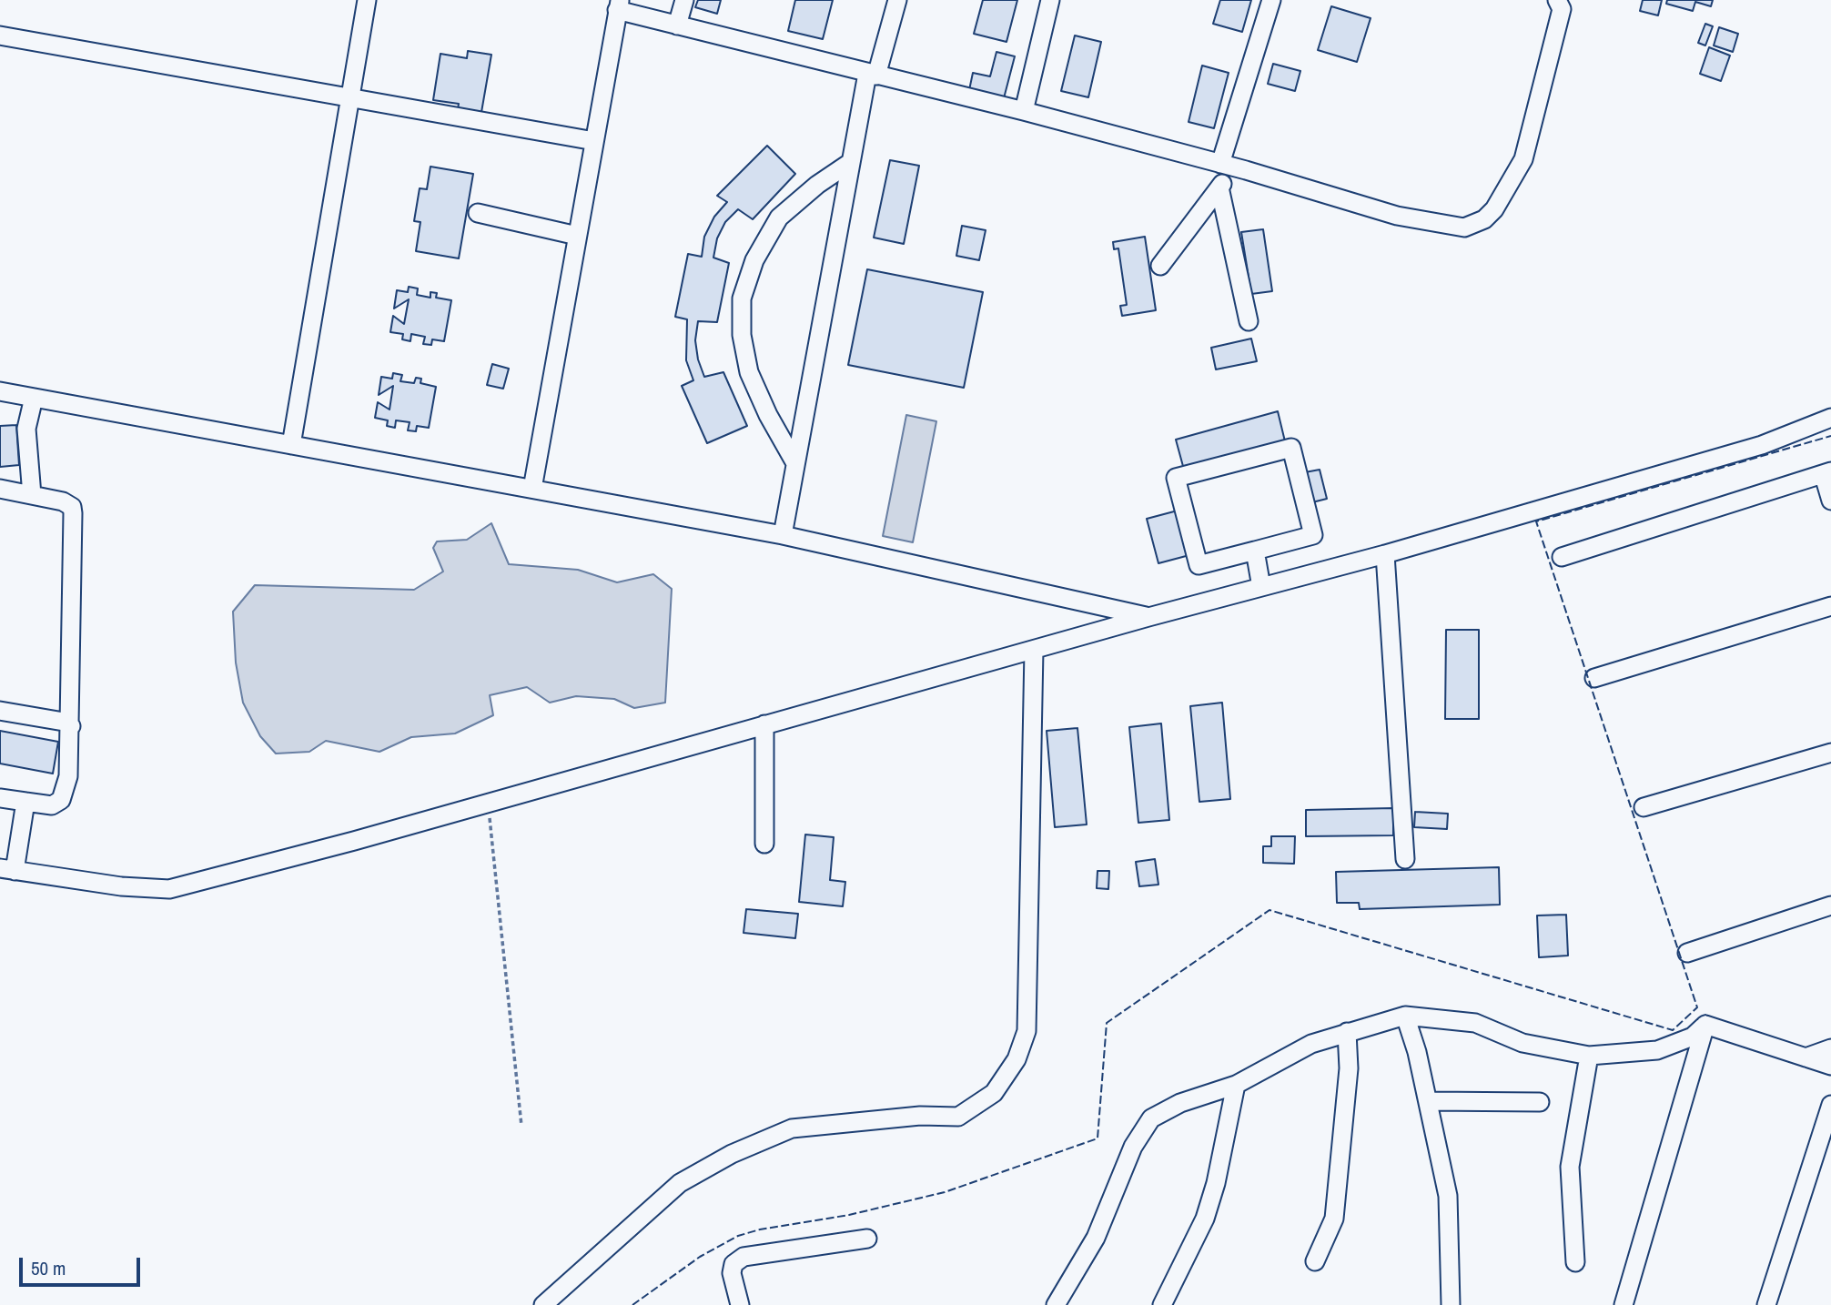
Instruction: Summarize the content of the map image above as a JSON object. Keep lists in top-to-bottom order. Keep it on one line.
{"scale_bar":"50 m"}
